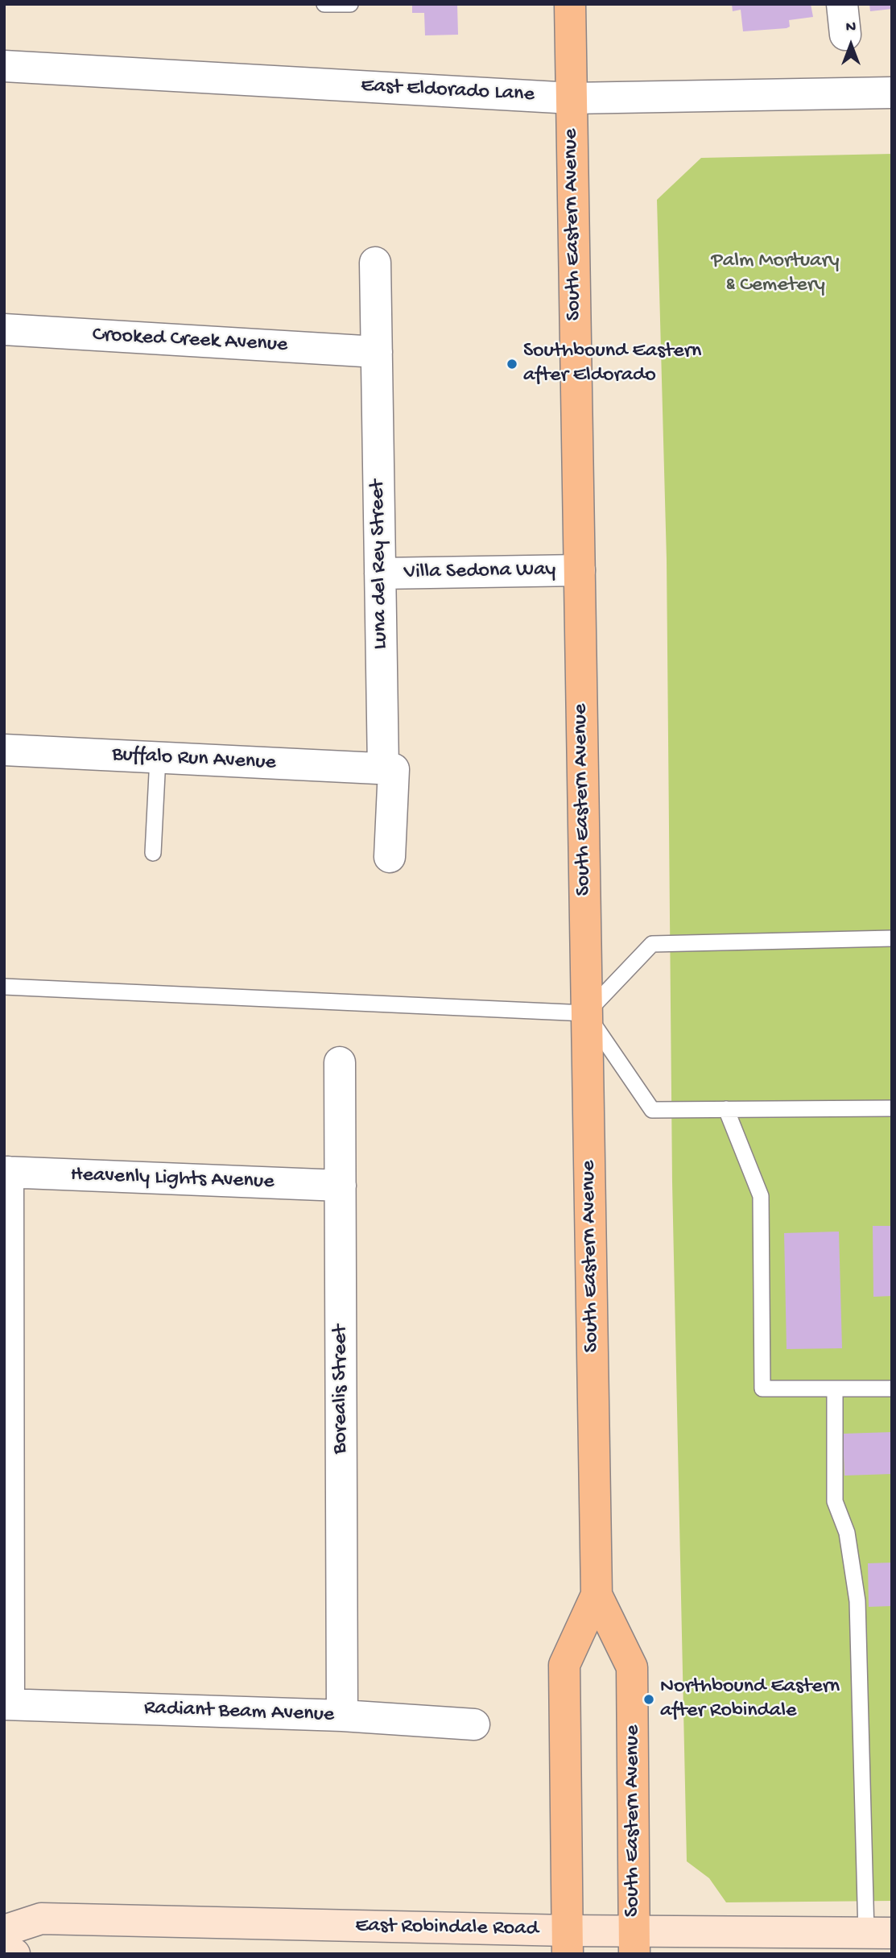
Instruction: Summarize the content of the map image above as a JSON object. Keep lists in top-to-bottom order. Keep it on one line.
{"streets":{"main road":["South Eastern Avenue"],"street":["East Eldorado Lane","Crooked Creek Avenue","Luna del Rey Street","Villa Sedona Way","Buffalo Run Avenue","Heavenly Lights Avenue","Borealis Street","Radiant Beam Avenue","East Robindale Road"]},"crossings":[["East Eldorado Lane","South Eastern Avenue"],["South Eastern Avenue","Villa Sedona Way"],["South Eastern Avenue","East Robindale Road"],["Crooked Creek Avenue","Luna del Rey Street"],["Luna del Rey Street","Villa Sedona Way"],["Luna del Rey Street","Buffalo Run Avenue"],["Heavenly Lights Avenue","Borealis Street"],["Borealis Street","Radiant Beam Avenue"]],"parks":["Palm Mortuary & Cemetery"],"places":["Southbound Eastern after Eldorado","Northbound Eastern after Robindale"],"north":"top"}
